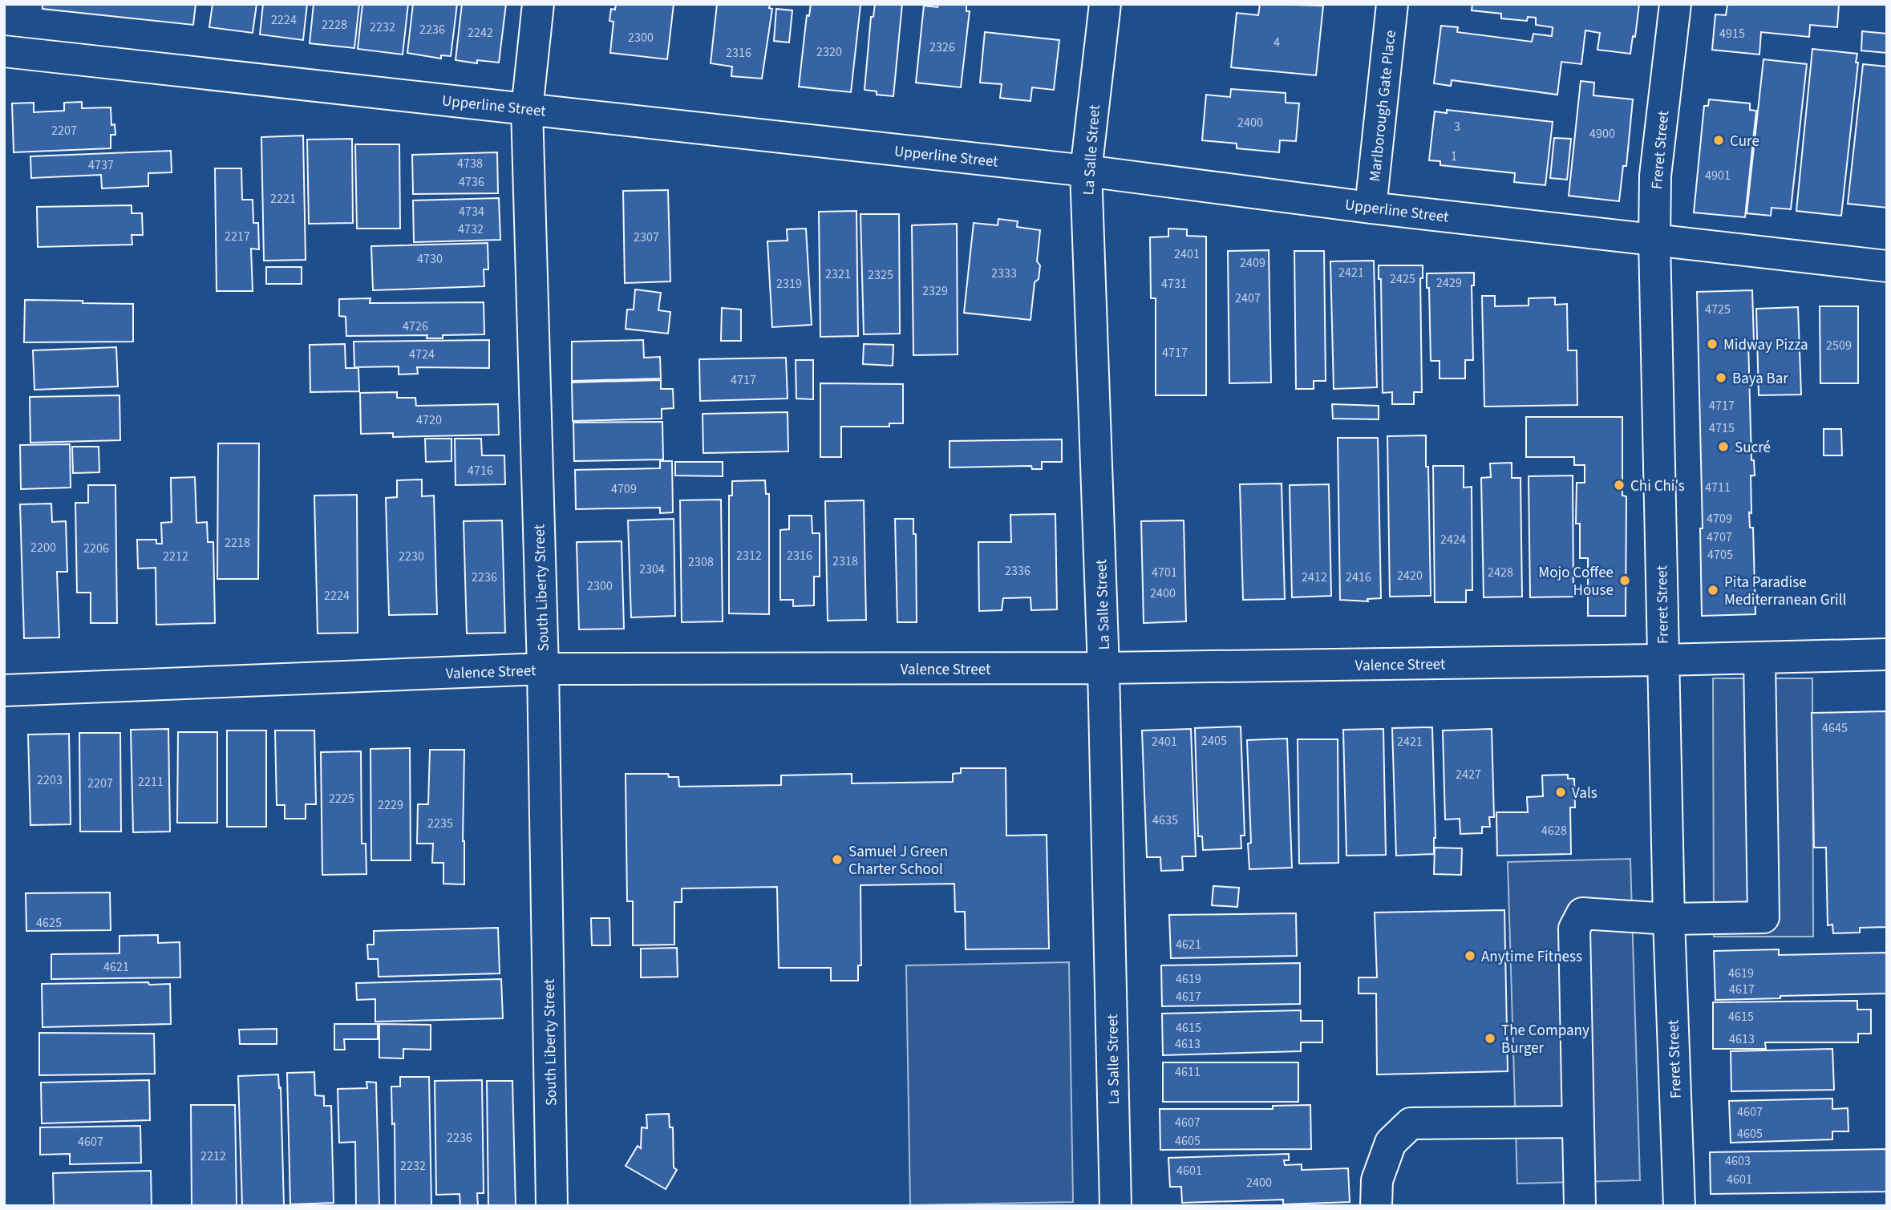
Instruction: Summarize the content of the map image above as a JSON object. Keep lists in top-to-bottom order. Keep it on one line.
{"streets":{"street":["Upperline Street","Marlborough Gate Place","La Salle Street","Freret Street","South Liberty Street","Valence Street"]},"crossings":[["Upperline Street","Marlborough Gate Place"],["Upperline Street","La Salle Street"],["Upperline Street","Freret Street"],["Upperline Street","South Liberty Street"],["La Salle Street","Valence Street"],["Freret Street","Valence Street"],["South Liberty Street","Valence Street"]],"places":["Cure","Midway Pizza","Baya Bar","Sucré","Chi Chi's","Mojo Coffee House","Pita Paradise Mediterranean Grill","Vals","Samuel J Green Charter School","Anytime Fitness","The Company Burger"],"house_numbers":["2224","2228","2232","2236","2242","4915","2300","4","2326","2320","2316","2400","3","2207","4900","1","4738","4737","4901","4736","2221","4734","4732","2217","2307","2401","4730","2409","2421","2333","2321","2325","2425","2429","2319","4731","2329","2407","4725","4726","2509","4717","4724","4717","4717","4720","4715","4716","4711","4709","4709","4707","2424","2218","2200","2206","4705","2312","2316","2212","2230","2318","2308","2304","2336","4701","2428","2420","2236","2412","2416","2300","2400","2224","4645","2405","2401","2421","2427","2203","2211","2207","2225","2229","4635","2235","4628","4625","4621","4621","4619","4619","4617","4617","4615","4615","4613","4613","4611","4607","4607","4605","2236","4605","4607","2212","4603","2232","4601","4601","2400"]}
